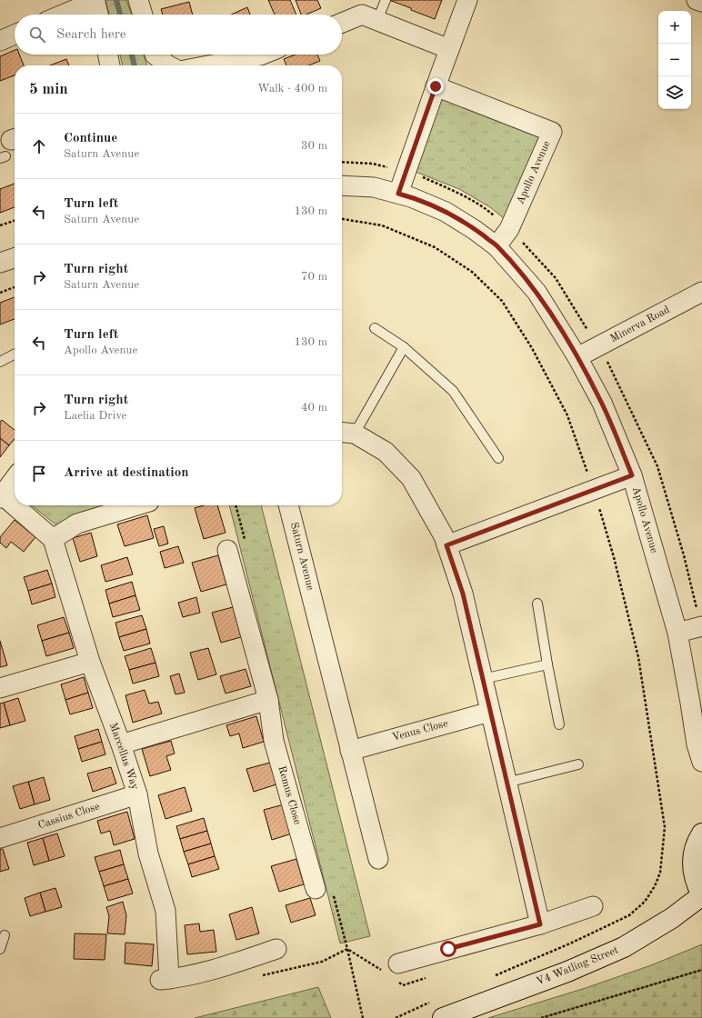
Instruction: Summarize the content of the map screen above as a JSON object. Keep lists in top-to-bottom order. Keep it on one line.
{"streets":{"street":["Apollo Avenue","Minerva Road","Saturn Avenue","Venus Close","Marcellus Way","Remus Close","Cassius Close","V4 Watling Street"]},"crossings":[["Apollo Avenue","Minerva Road"],["Saturn Avenue","Venus Close"],["Marcellus Way","Cassius Close"]],"page":{"map_buttons":["+","−"],"search":"Search here","heading":["5 min","Walk · 400 m"],"list":[["Continue","Saturn Avenue","30 m"],["Turn left","Saturn Avenue","130 m"],["Turn right","Saturn Avenue","70 m"],["Turn left","Apollo Avenue","130 m"],["Turn right","Laelia Drive","40 m"],"Arrive at destination"]}}
